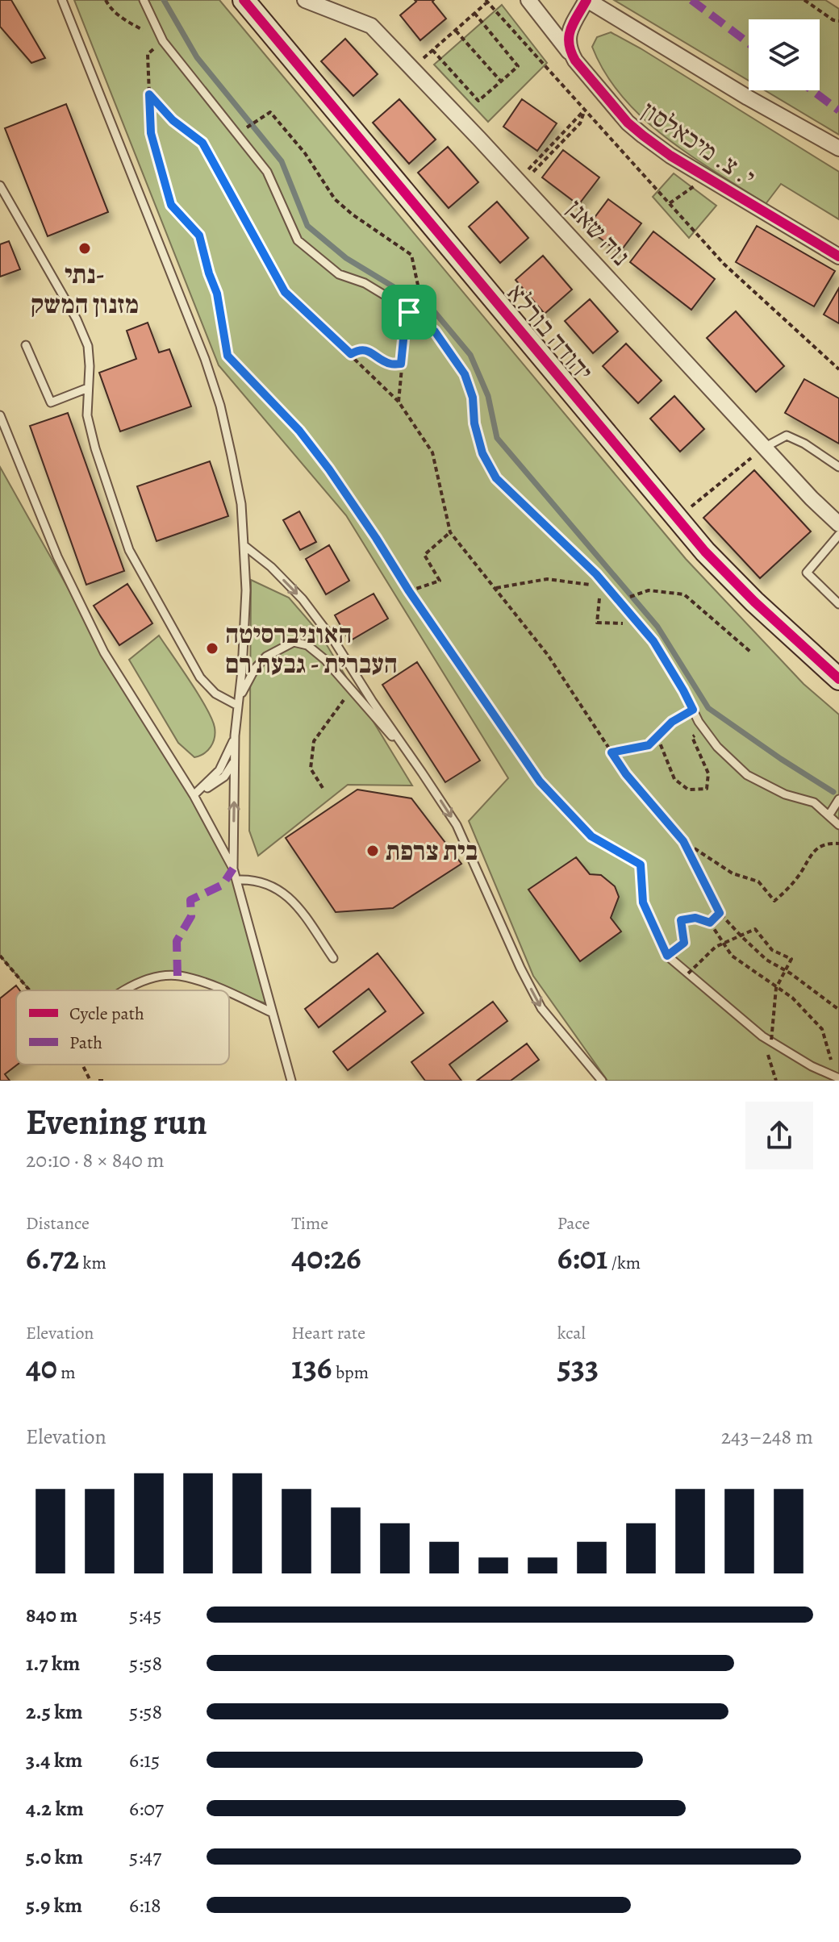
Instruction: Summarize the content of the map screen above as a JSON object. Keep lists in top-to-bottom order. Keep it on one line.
{"streets":{"street":["י. צ. מיכאלסון","נוה שאנן","יהודה בורלא"]},"places":["נתי- מזנון המשק","האוניברסיטה העברית - גבעת רם","בית צרפת"],"legend":["Cycle path","Path"],"page":{"heading":["Evening run","20:10 · 8 × 840 m"],"stats":[["Distance","6.72 km"],["Time","40:26"],["Pace","6:01 /km"],["Elevation","40 m"],["Heart rate","136 bpm"],["kcal","533"]],"chart":["Elevation","243–248 m"],"list":[{"name":"840 m","note":"5:45"},{"name":"1.7 km","note":"5:58"},{"name":"2.5 km","note":"5:58"},{"name":"3.4 km","note":"6:15"},{"name":"4.2 km","note":"6:07"},{"name":"5.0 km","note":"5:47"},{"name":"5.9 km","note":"6:18"}]}}
